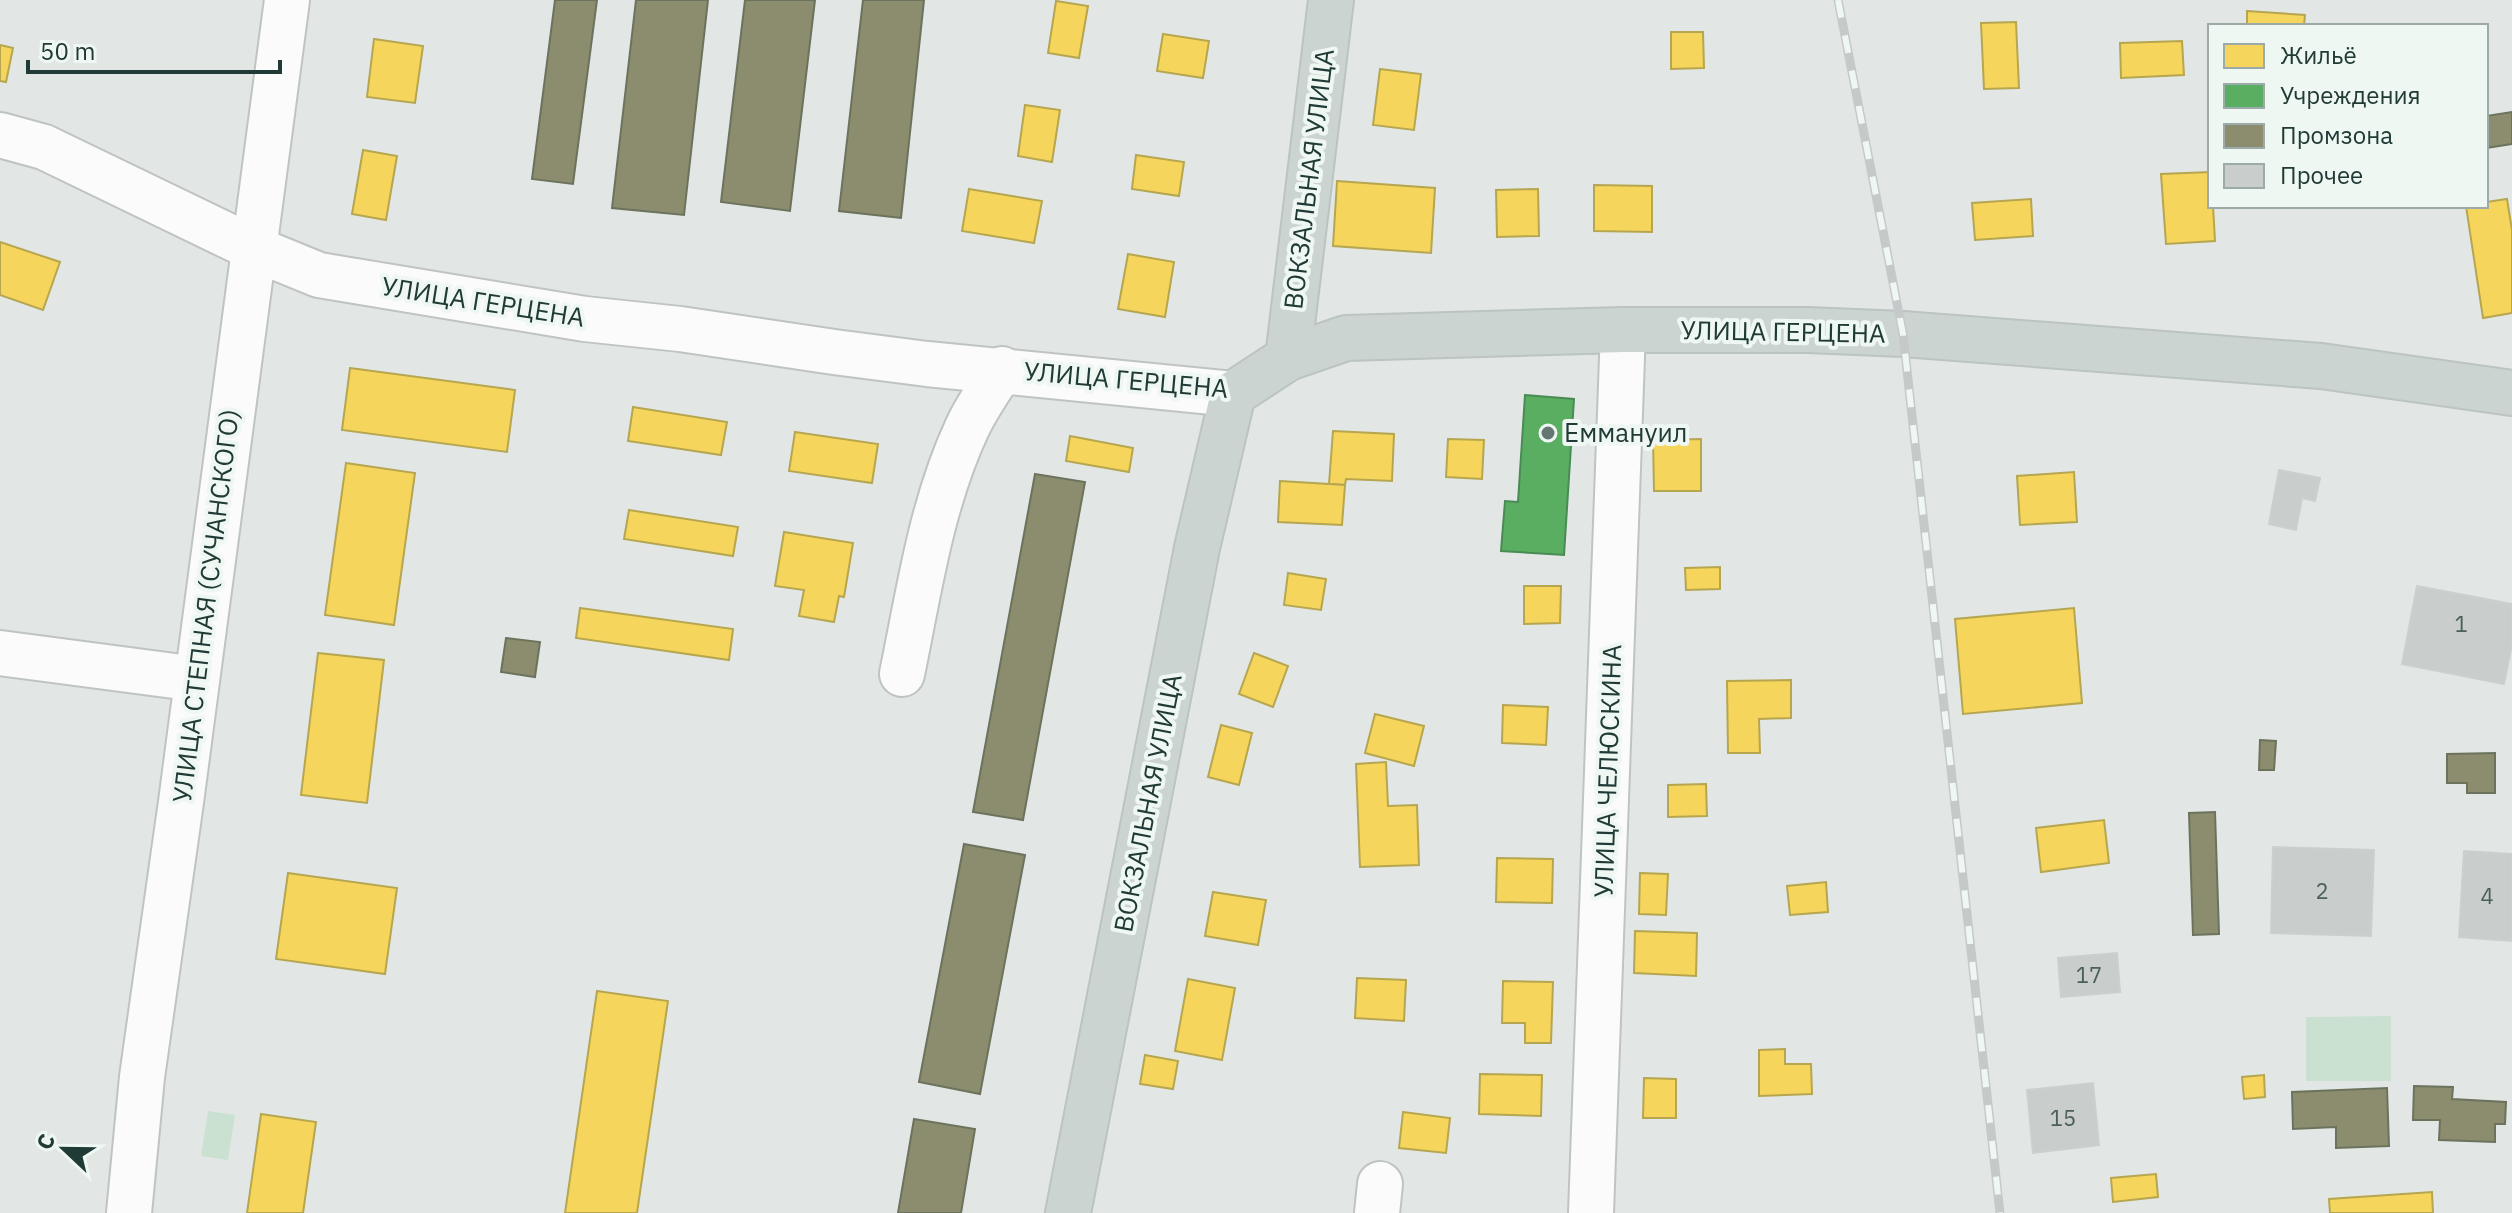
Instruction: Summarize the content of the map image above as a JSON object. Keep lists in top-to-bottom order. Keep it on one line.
{"streets":{"main road":["ВОКЗАЛЬНАЯ УЛИЦА","УЛИЦА ГЕРЦЕНА"],"street":["УЛИЦА СТЕПНАЯ (СУЧАНСКОГО)","УЛИЦА ЧЕЛЮСКИНА"]},"crossings":[["ВОКЗАЛЬНАЯ УЛИЦА","УЛИЦА ГЕРЦЕНА"],["УЛИЦА ГЕРЦЕНА","УЛИЦА СТЕПНАЯ (СУЧАНСКОГО)"],["УЛИЦА ГЕРЦЕНА","УЛИЦА ЧЕЛЮСКИНА"]],"places":["Еммануил"],"house_numbers":["1","2","4","17","15"],"legend":["Жильё","Учреждения","Промзона","Прочее"],"scale_bar":"50 m","north":"left"}
